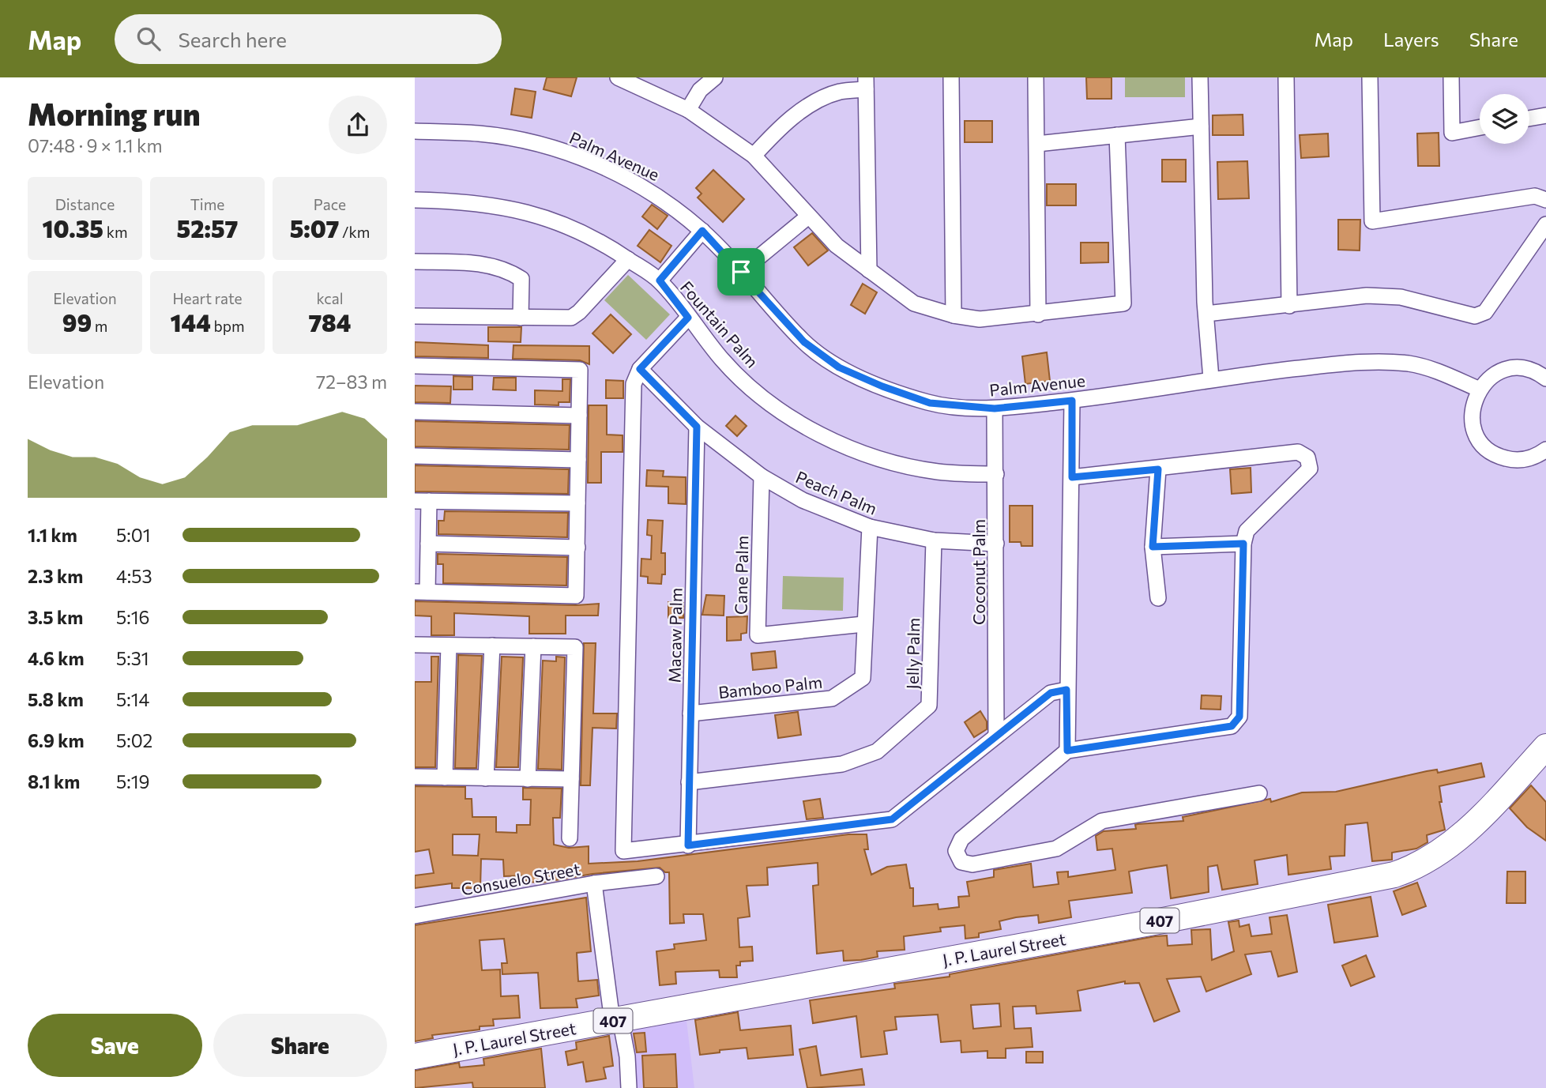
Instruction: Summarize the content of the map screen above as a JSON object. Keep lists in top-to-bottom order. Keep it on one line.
{"streets":{"main road":["407","J. P. Laurel Street"],"street":["Palm Avenue","Fountain Palm","Peach Palm","Coconut Palm","Cane Palm","Macaw Palm","Jelly Palm","Bamboo Palm","Consuelo Street"]},"crossings":[["Palm Avenue","Coconut Palm"],["Fountain Palm","Coconut Palm"],["Peach Palm","Coconut Palm"],["Peach Palm","Cane Palm"],["Peach Palm","Macaw Palm"],["Peach Palm","Jelly Palm"],["Peach Palm","Bamboo Palm"],["Cane Palm","Bamboo Palm"],["Macaw Palm","Jelly Palm"],["Macaw Palm","Bamboo Palm"],["Consuelo Street","J. P. Laurel Street"]],"page":{"header":"Map","search":"Search here","nav":["Map","Layers","Share"],"heading":["Morning run","07:48 · 9 × 1.1 km"],"stats":[["Distance","10.35 km"],["Time","52:57"],["Pace","5:07 /km"],["Elevation","99 m"],["Heart rate","144 bpm"],["kcal","784"]],"chart":["Elevation","72–83 m"],"list":[{"name":"1.1 km","note":"5:01"},{"name":"2.3 km","note":"4:53"},{"name":"3.5 km","note":"5:16"},{"name":"4.6 km","note":"5:31"},{"name":"5.8 km","note":"5:14"},{"name":"6.9 km","note":"5:02"},{"name":"8.1 km","note":"5:19"}],"buttons":["Save","Share"]}}
